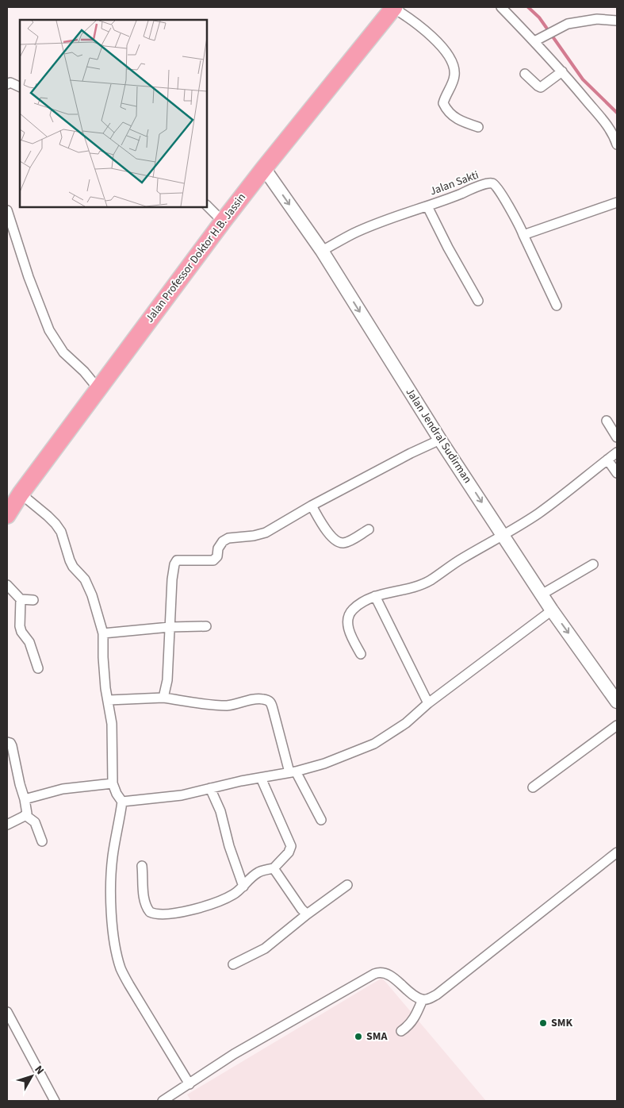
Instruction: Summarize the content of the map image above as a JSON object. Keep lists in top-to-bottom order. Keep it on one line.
{"streets":{"highway":["Jalan Professor Doktor H.B. Jassin"],"street":["Jalan Sakti","Jalan Jendral Sudirman"]},"crossings":[["Jalan Sakti","Jalan Jendral Sudirman"],["Jalan Professor Doktor H.B. Jassin","Jalan Jendral Sudirman"]],"one_way":["Jalan Jendral Sudirman"],"places":["SMK","SMA"],"north":"top right"}
